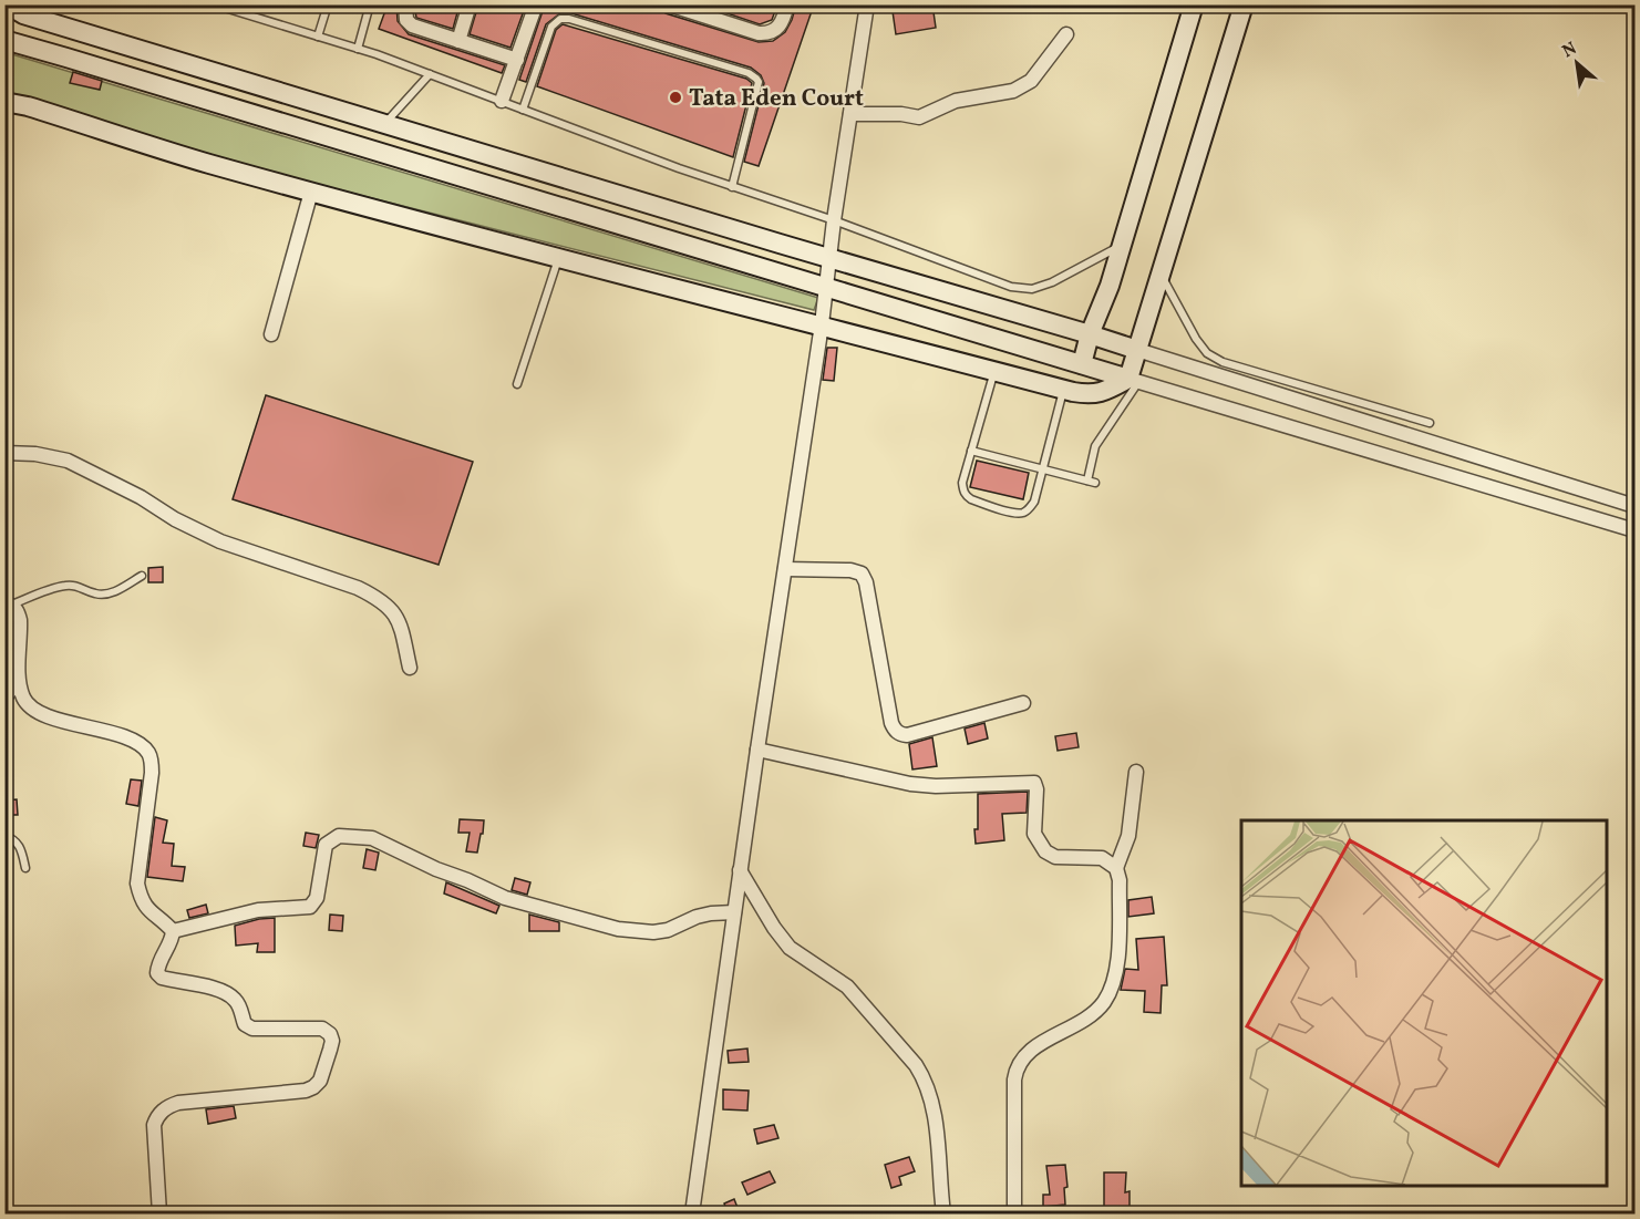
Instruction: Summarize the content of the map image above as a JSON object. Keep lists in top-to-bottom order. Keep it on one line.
{"places":["Tata Eden Court"],"north":"top left"}
